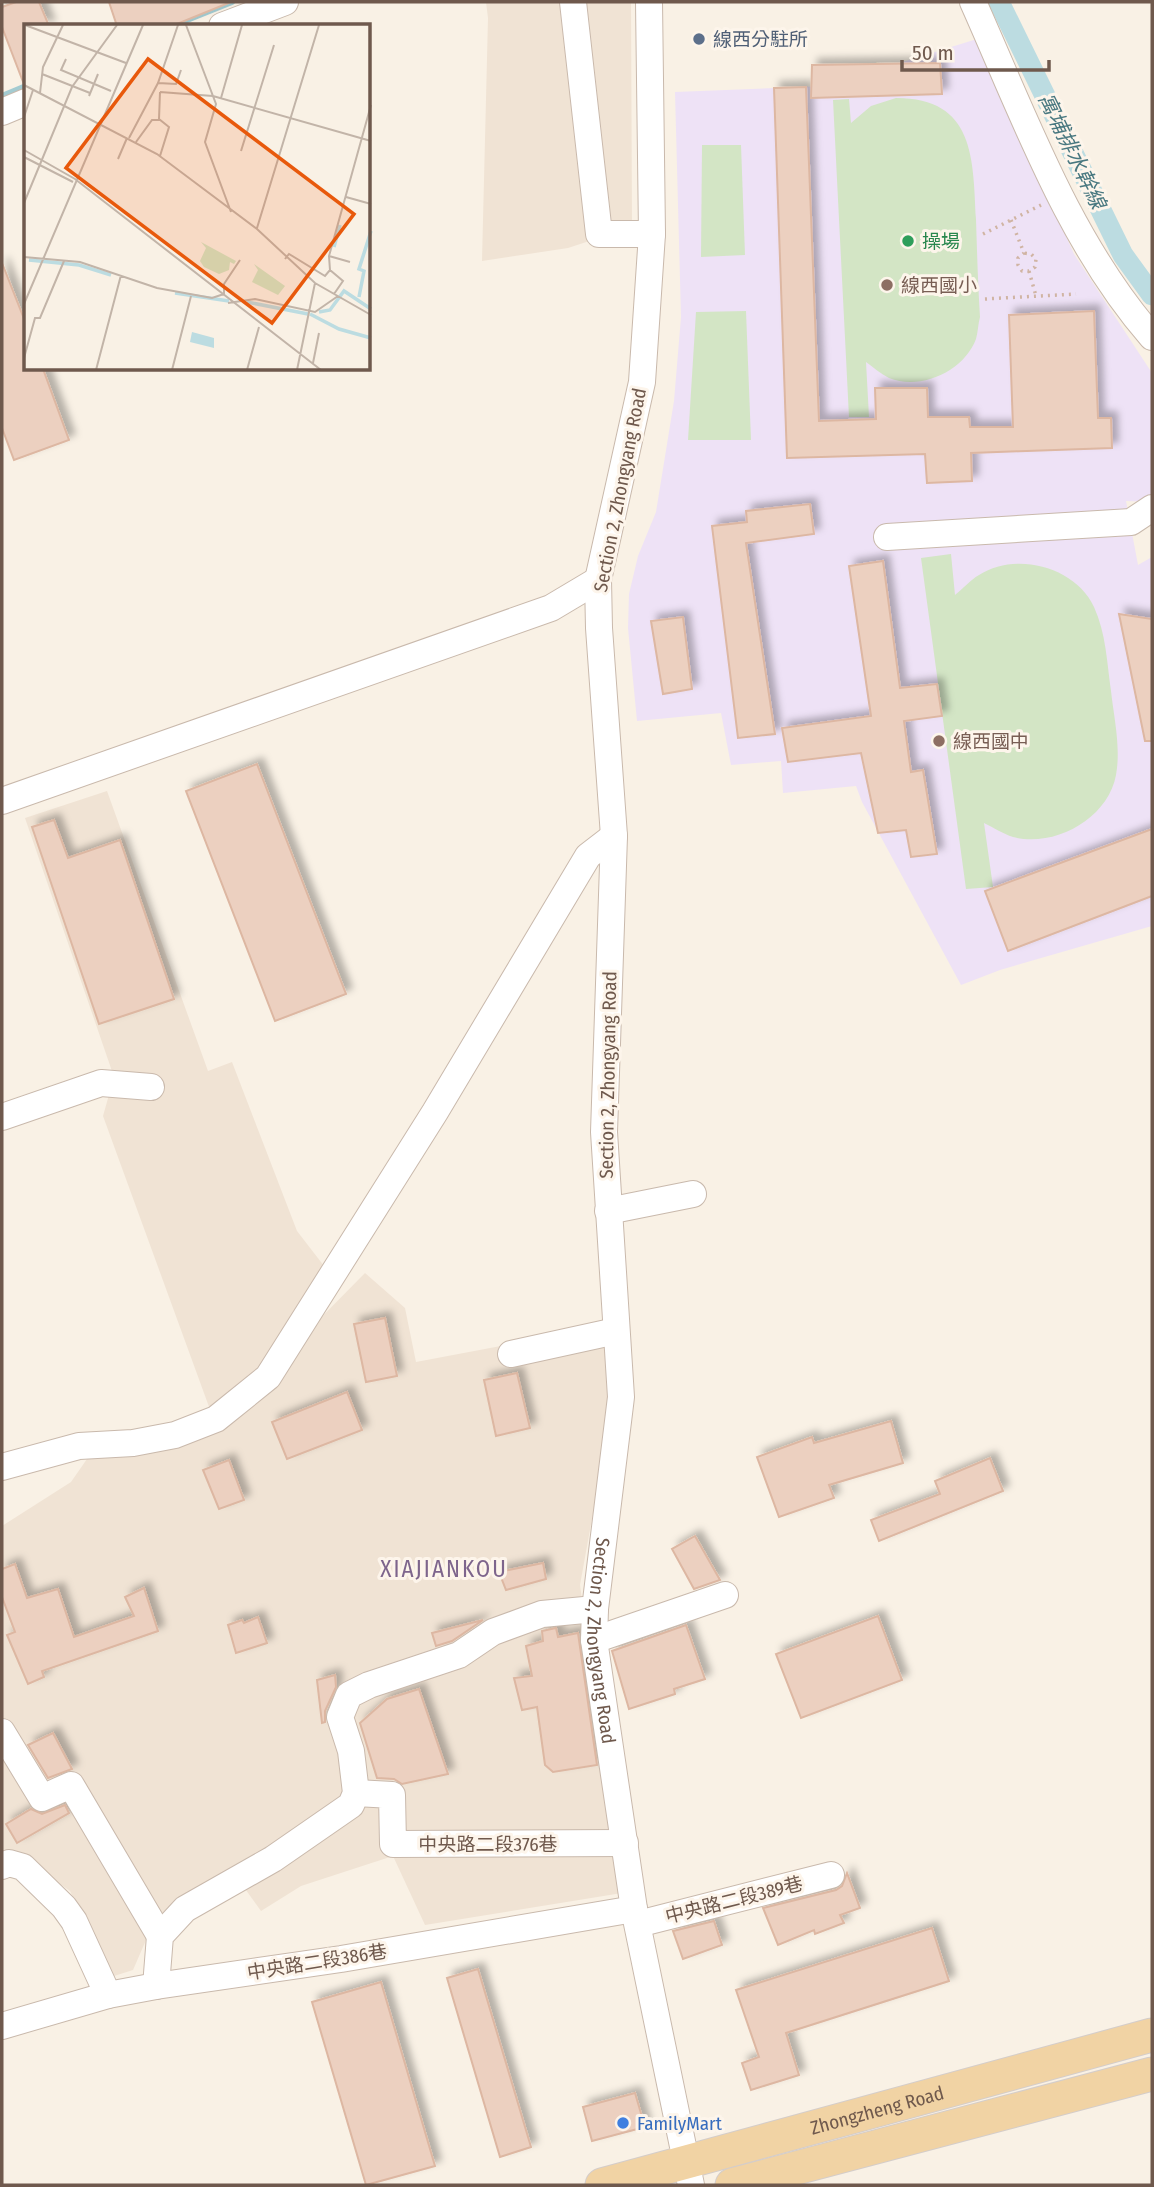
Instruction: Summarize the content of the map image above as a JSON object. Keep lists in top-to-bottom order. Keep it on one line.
{"streets":{"main road":["Zhongzheng Road"],"street":["Section 2, Zhongyang Road","中央路二段376巷","中央路二段389巷","中央路二段386巷"]},"crossings":[["Section 2, Zhongyang Road","中央路二段376巷"],["Section 2, Zhongyang Road","中央路二段389巷"],["Section 2, Zhongyang Road","中央路二段386巷"],["Section 2, Zhongyang Road","Zhongzheng Road"],["中央路二段389巷","中央路二段386巷"]],"districts":["XIAJIANKOU"],"water":["寓埔排水幹線"],"places":["線西分駐所","操場","線西國小","線西國中","FamilyMart"],"scale_bar":"50 m"}
